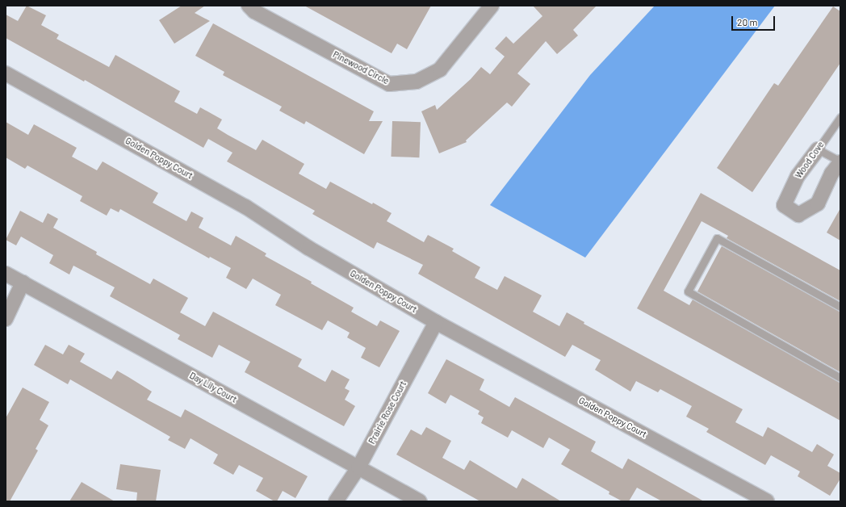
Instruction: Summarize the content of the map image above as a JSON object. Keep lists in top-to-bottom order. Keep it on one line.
{"streets":{"street":["Pinewood Circle","Golden Poppy Court","Wood Cove","Day Lily Court","Prairie Rose Court"]},"crossings":[["Golden Poppy Court","Prairie Rose Court"],["Day Lily Court","Prairie Rose Court"]],"scale_bar":"20 m"}
